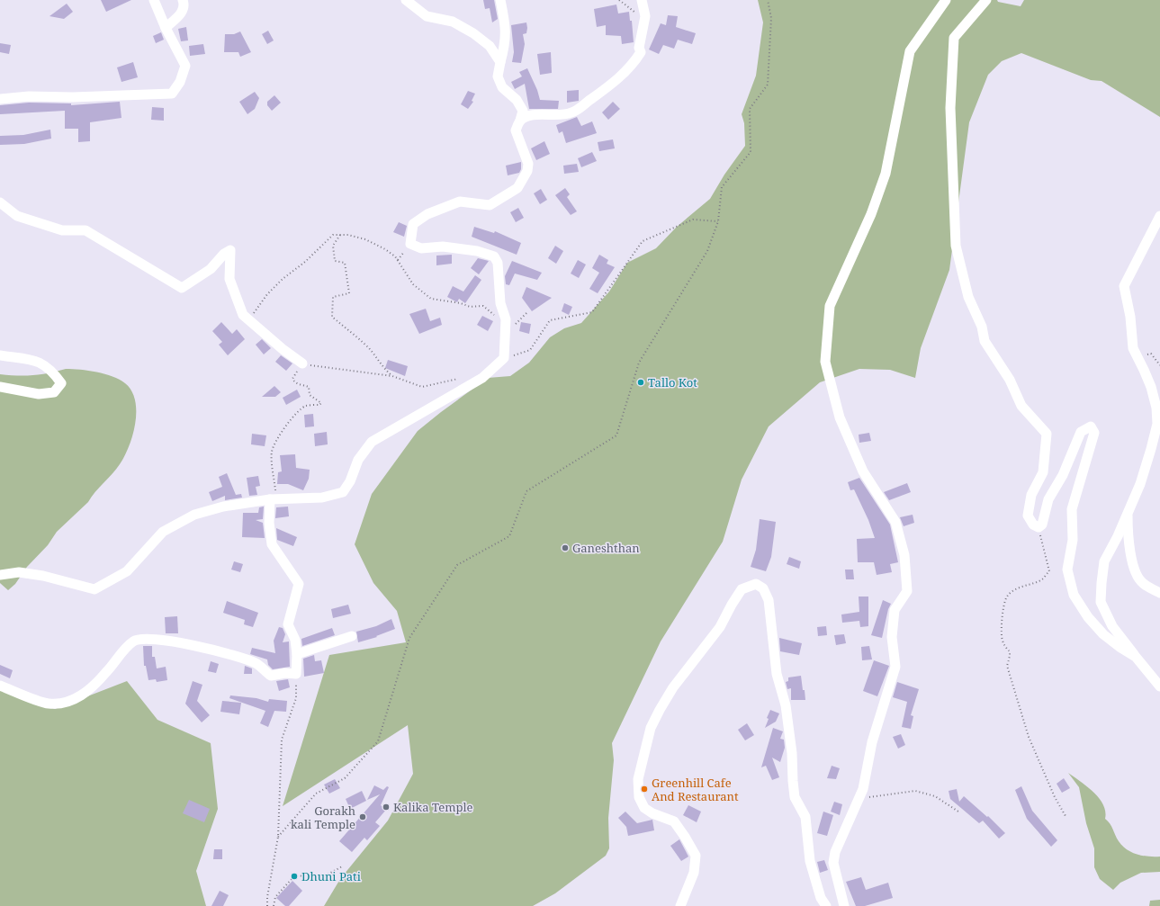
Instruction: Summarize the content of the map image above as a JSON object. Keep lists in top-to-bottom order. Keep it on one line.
{"places":["Tallo Kot","Ganeshthan","Greenhill Cafe And Restaurant","Kalika Temple","Gorakh kali Temple","Dhuni Pati"]}
